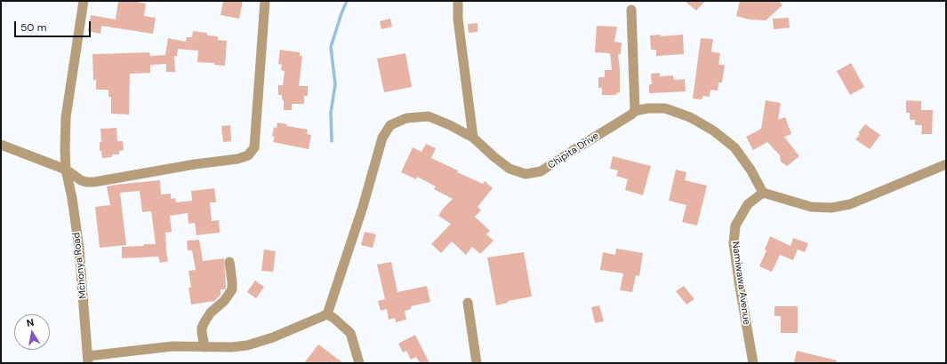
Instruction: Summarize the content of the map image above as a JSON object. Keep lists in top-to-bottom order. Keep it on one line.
{"streets":{"street":["Chipita Drive","Mchonya Road","Namiwawa Avenue"]},"scale_bar":"50 m","north":"top"}
